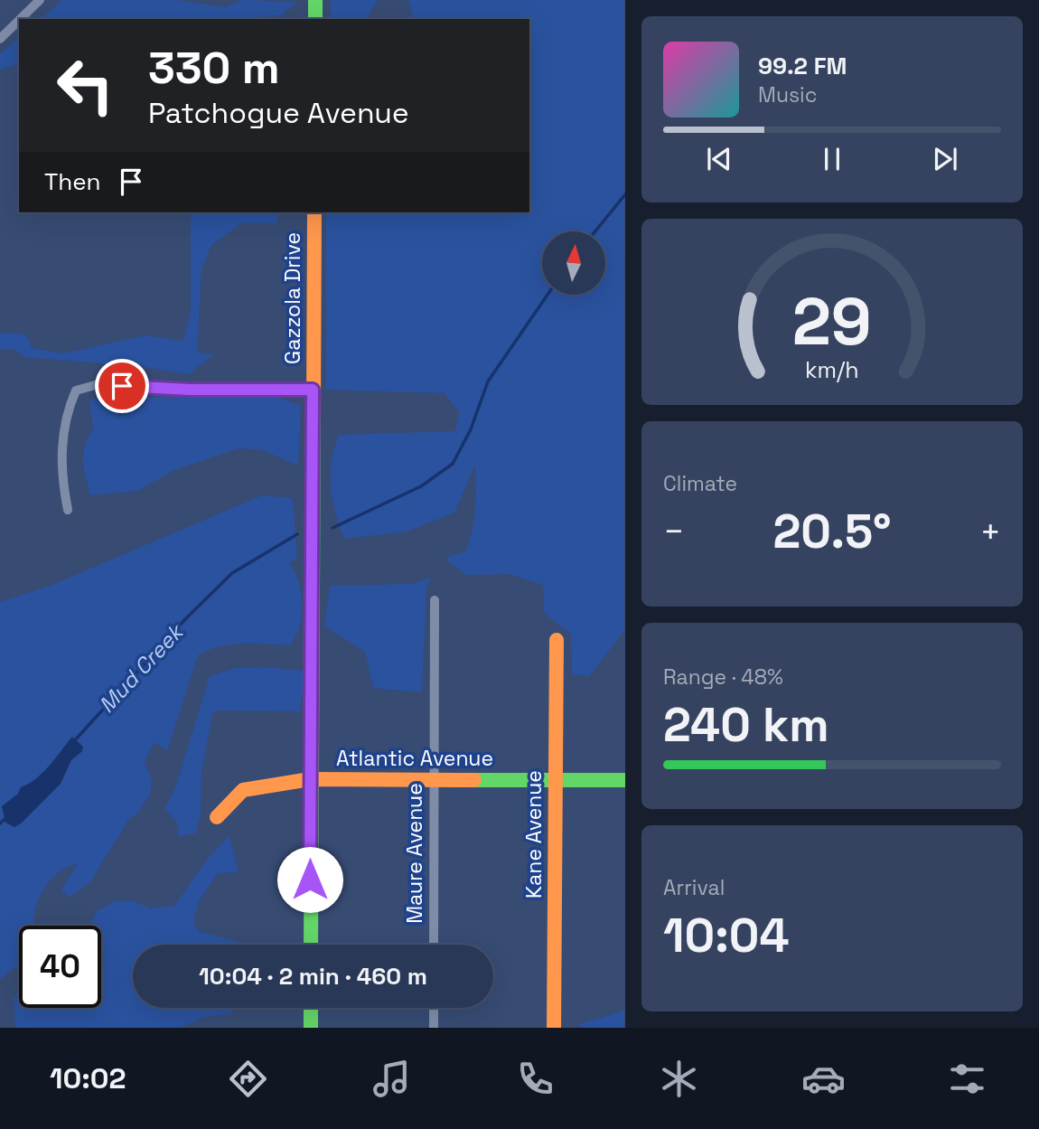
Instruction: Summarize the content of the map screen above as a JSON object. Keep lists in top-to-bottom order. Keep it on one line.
{"streets":{"street":["Gazzola Drive","Atlantic Avenue","Kane Avenue","Maure Avenue"]},"crossings":[["Gazzola Drive","Atlantic Avenue"],["Atlantic Avenue","Kane Avenue"],["Atlantic Avenue","Maure Avenue"]],"water":["Mud Creek"],"north":"top","page":{"turn":["330 m","Patchogue Avenue"],"song":["99.2 FM","Music"],"then":"Then","tile":["Climate",["Range · 48%","240 km"],["Arrival","10:04"]],"heat":["−","20.5°","+"],"limit":"40","trip":"10:04 · 2 min · 460 m","tabs":"10:02","gauge":["29","km/h"]}}
